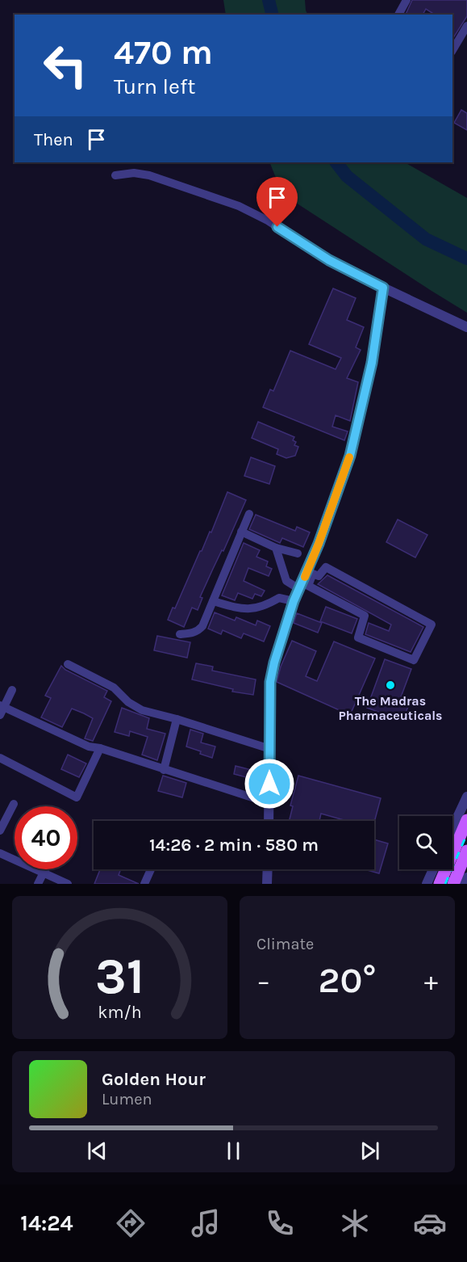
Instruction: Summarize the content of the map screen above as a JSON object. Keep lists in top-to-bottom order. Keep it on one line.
{"places":["The Madras Pharmaceuticals"],"page":{"turn":["470 m","Turn left"],"then":"Then","limit":"40","trip":"14:26 · 2 min · 580 m","tile":"Climate","heat":["−","20°","+"],"song":["Golden Hour","Lumen"],"tabs":"14:24","gauge":["31","km/h"]}}
